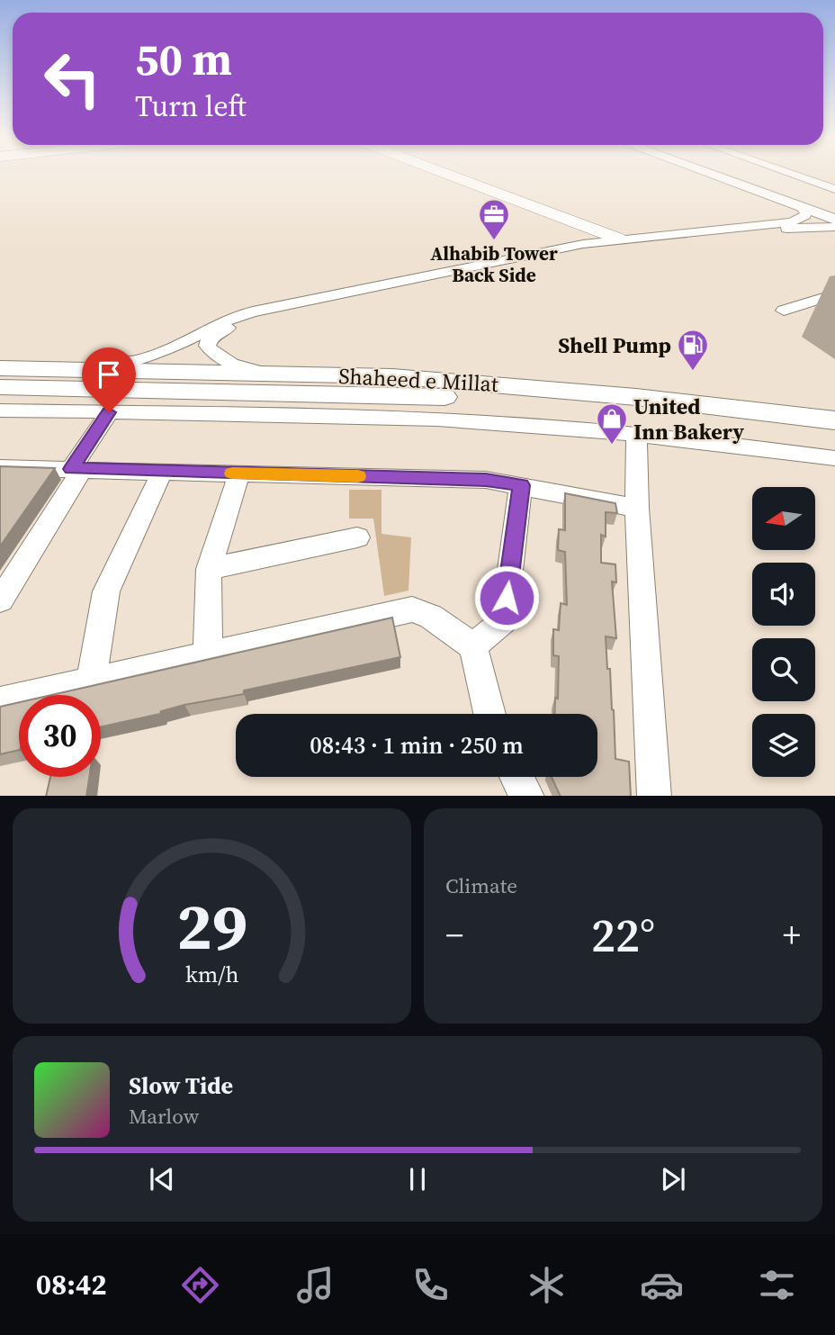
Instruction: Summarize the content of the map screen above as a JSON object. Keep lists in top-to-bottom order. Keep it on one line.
{"streets":{"main road":["Shaheed e Millat"]},"places":{"office":["Alhabib Tower Back Side"],"fuel station":["Shell Pump"],"shop":["United Inn Bakery"]},"north":"left","page":{"turn":["50 m","Turn left"],"limit":"30","trip":"08:43 · 1 min · 250 m","tile":"Climate","heat":["−","22°","+"],"song":["Slow Tide","Marlow"],"tabs":"08:42","gauge":["29","km/h"]}}
